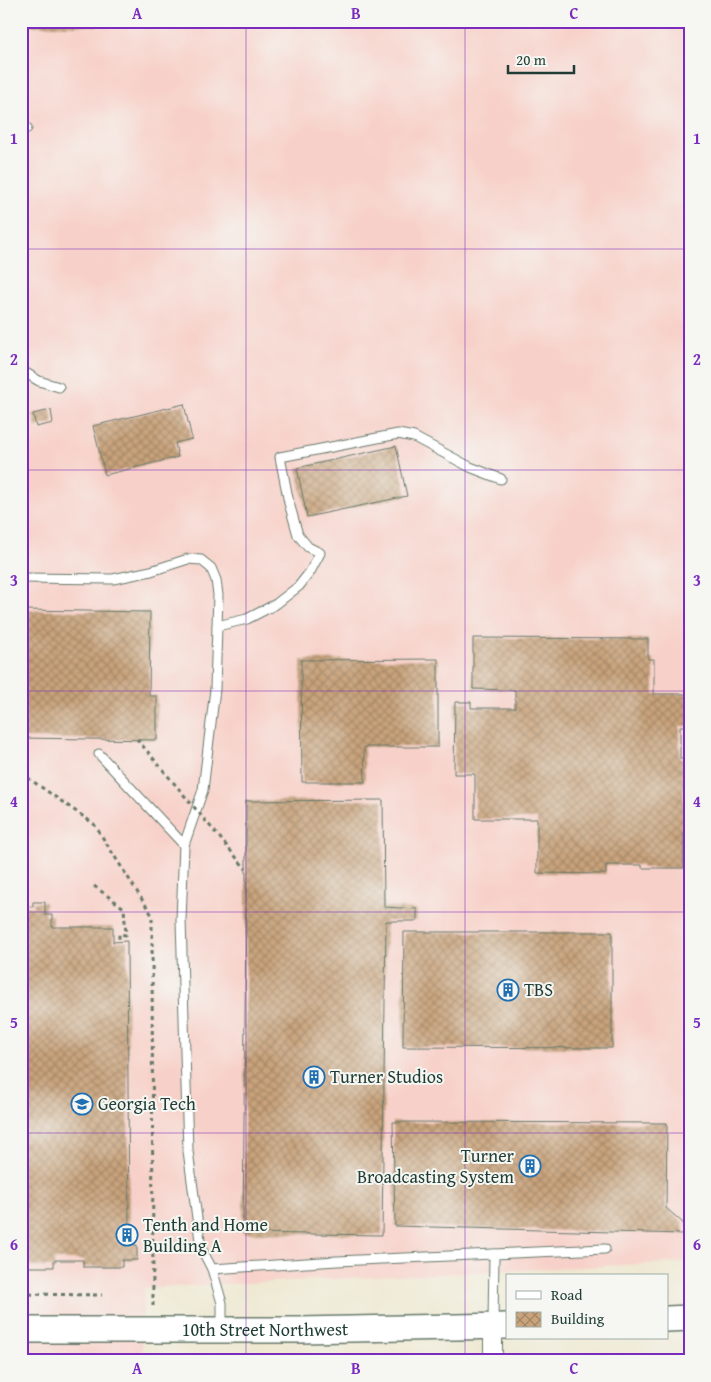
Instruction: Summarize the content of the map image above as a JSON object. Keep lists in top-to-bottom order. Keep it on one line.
{"streets":{"main road":["10th Street Northwest"]},"places":{"building":["TBS","Turner Studios","Turner Broadcasting System","Tenth and Home Building A"],"school or university":["Georgia Tech"]},"legend":["Road","Building"],"scale_bar":"20 m","grid":{"columns":["A","B","C"],"rows":["1","2","3","4","5","6"]}}
